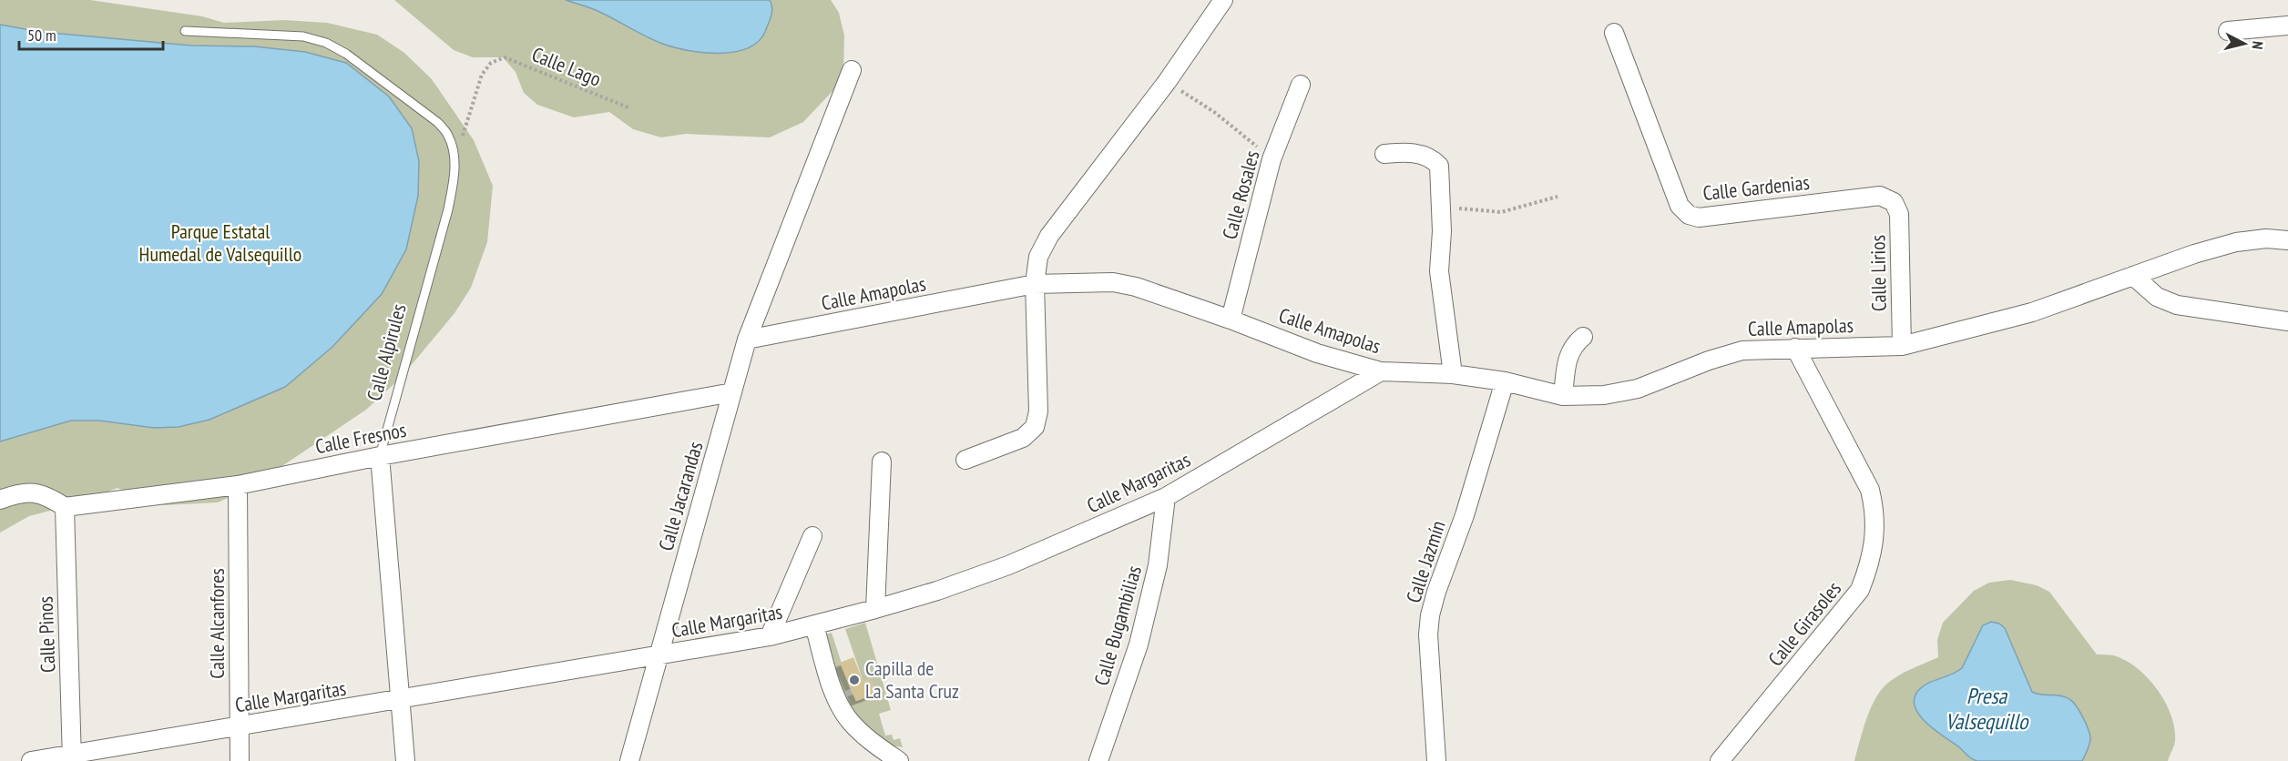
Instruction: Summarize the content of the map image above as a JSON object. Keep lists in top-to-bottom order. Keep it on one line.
{"streets":{"street":["Calle Gardenias","Calle Rosales","Calle Lirios","Calle Amapolas","Calle Alpirules","Calle Fresnos","Calle Margaritas","Calle Jacarandas","Calle Jazmín","Calle Alcanfores","Calle Girasoles","Calle Bugambilias","Calle Pinos"],"path":["Calle Lago"]},"crossings":[["Calle Lago","Calle Alpirules"],["Calle Gardenias","Calle Lirios"],["Calle Rosales","Calle Amapolas"],["Calle Lirios","Calle Amapolas"],["Calle Amapolas","Calle Margaritas"],["Calle Amapolas","Calle Jacarandas"],["Calle Amapolas","Calle Jazmín"],["Calle Amapolas","Calle Girasoles"],["Calle Alpirules","Calle Fresnos"],["Calle Alpirules","Calle Margaritas"],["Calle Fresnos","Calle Jacarandas"],["Calle Fresnos","Calle Alcanfores"],["Calle Fresnos","Calle Pinos"],["Calle Margaritas","Calle Jacarandas"],["Calle Margaritas","Calle Alcanfores"],["Calle Margaritas","Calle Bugambilias"],["Calle Margaritas","Calle Pinos"]],"water":["Presa Valsequillo"],"parks":["Parque Estatal Humedal de Valsequillo"],"places":["Capilla de La Santa Cruz"],"scale_bar":"50 m","north":"right"}
